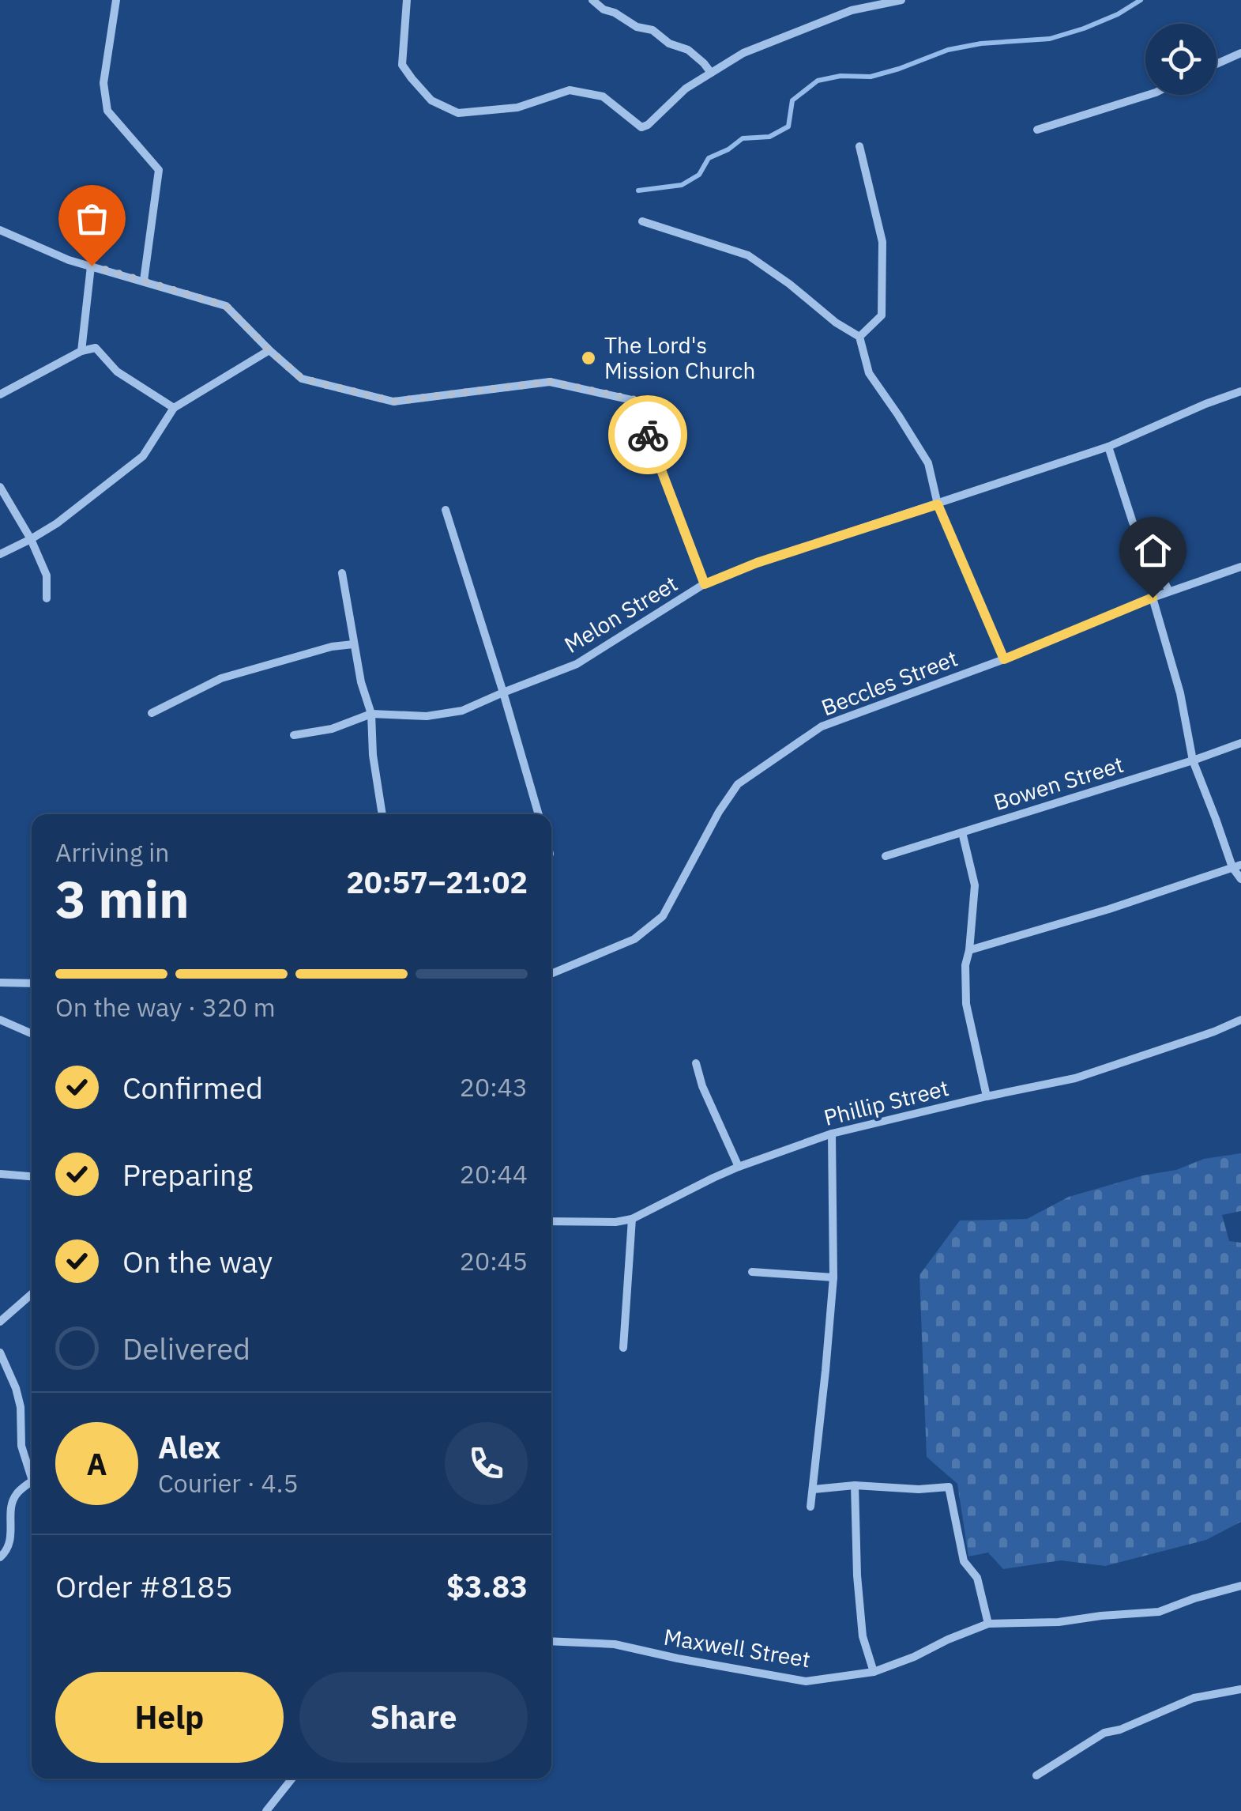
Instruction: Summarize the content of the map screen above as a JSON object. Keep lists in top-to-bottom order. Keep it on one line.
{"streets":{"street":["Melon Street","Beccles Street","Bowen Street","Phillip Street","Maxwell Street"]},"places":["The Lord's Mission Church"],"page":{"heading":["3 min","Arriving in","20:57–21:02"],"panel":["Alex","Courier · 4.5","Order #8185","$3.83"],"bar":"On the way · 320 m","list":[["Confirmed","20:43"],["Preparing","20:44"],["On the way","20:45"],"Delivered"],"round":"A","buttons":["Help","Share"]}}
